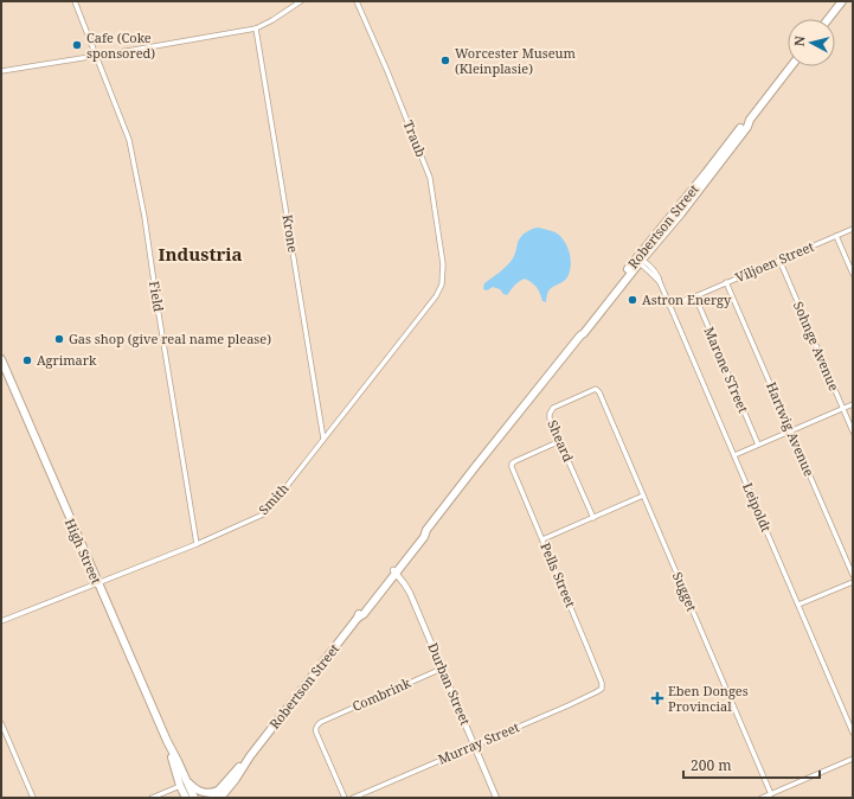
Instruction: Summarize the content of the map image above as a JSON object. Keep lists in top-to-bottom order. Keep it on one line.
{"streets":{"main road":["Robertson Street","High Street"],"street":["Traub","Krone","Viljoen Street","Field","Sohnge Avenue","Marone STreet","Hartwig Avenue","Sheard","Smith","Leipoldt","Pells Street","Sugget","Durban Street","Combrink","Murray Street"]},"crossings":[["Traub","Smith"],["Robertson Street","Leipoldt"],["Robertson Street","Durban Street"],["Krone","Smith"],["Viljoen Street","Sohnge Avenue"],["Viljoen Street","Marone STreet"],["Viljoen Street","Hartwig Avenue"],["Viljoen Street","Leipoldt"],["Field","Smith"],["Sheard","Pells Street"],["Sheard","Sugget"],["Smith","High Street"],["Pells Street","Murray Street"],["Durban Street","Combrink"],["Durban Street","Murray Street"]],"districts":["Industria"],"places":{"other":["Cafe (Coke sponsored)","Worcester Museum (Kleinplasie)","Astron Energy","Gas shop (give real name please)","Agrimark"],"health":["Eben Donges Provincial"]},"scale_bar":"200 m","north":"left"}
